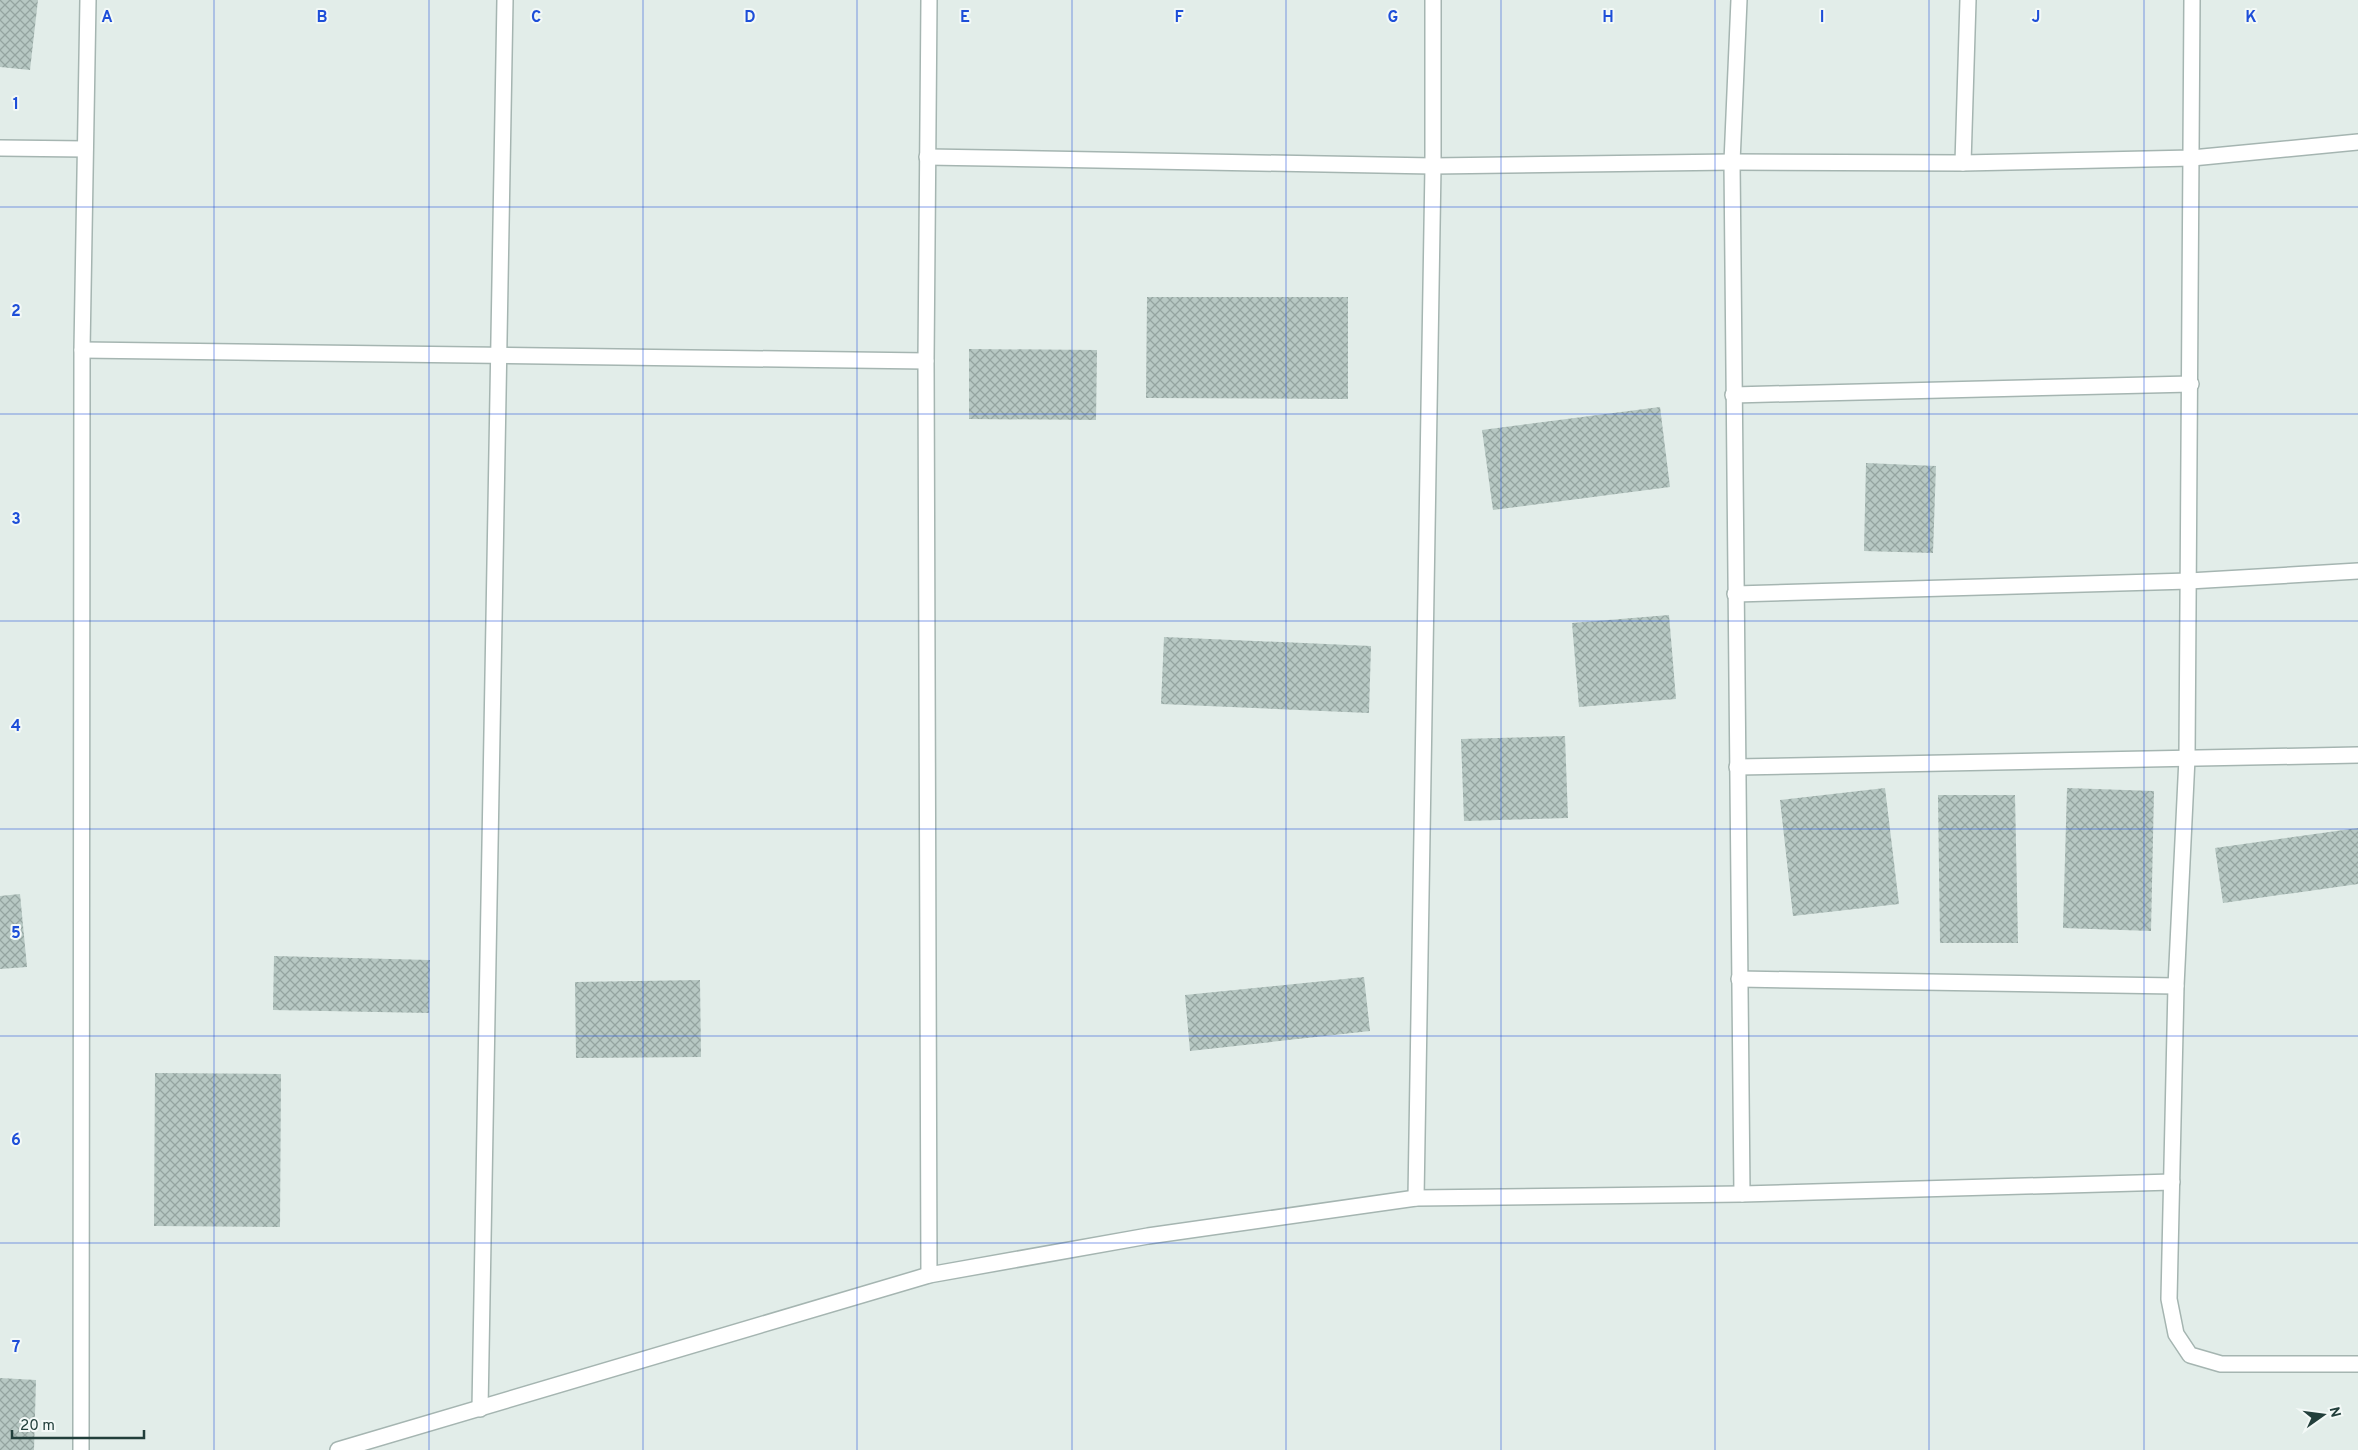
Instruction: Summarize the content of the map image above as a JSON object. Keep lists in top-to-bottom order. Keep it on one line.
{"scale_bar":"20 m","north":"right","grid":{"columns":["A","B","C","D","E","F","G","H","I","J","K"],"rows":["1","2","3","4","5","6","7"]}}
